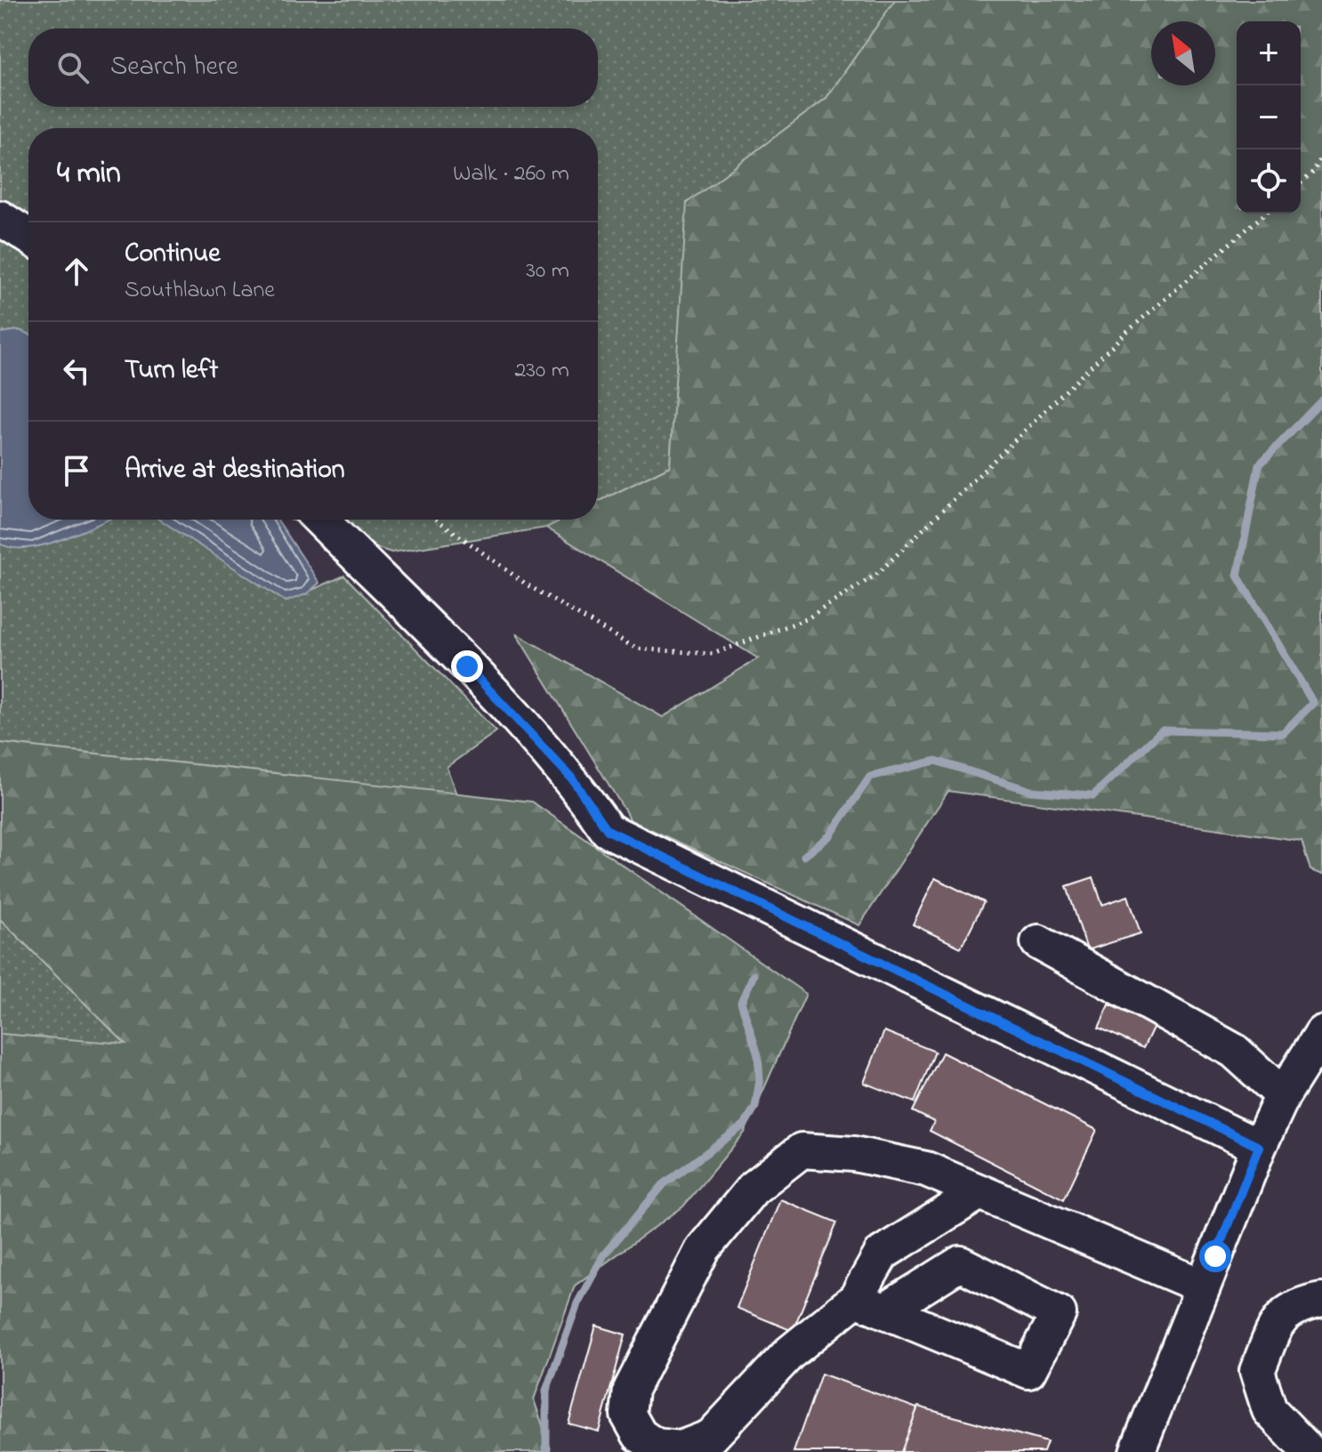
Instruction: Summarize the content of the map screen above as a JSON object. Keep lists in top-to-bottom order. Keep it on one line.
{"north":"top left","page":{"map_buttons":["+","−"],"search":"Search here","heading":["4 min","Walk · 260 m"],"list":[["Continue","Southlawn Lane","30 m"],["Turn left","230 m"],"Arrive at destination"]}}
